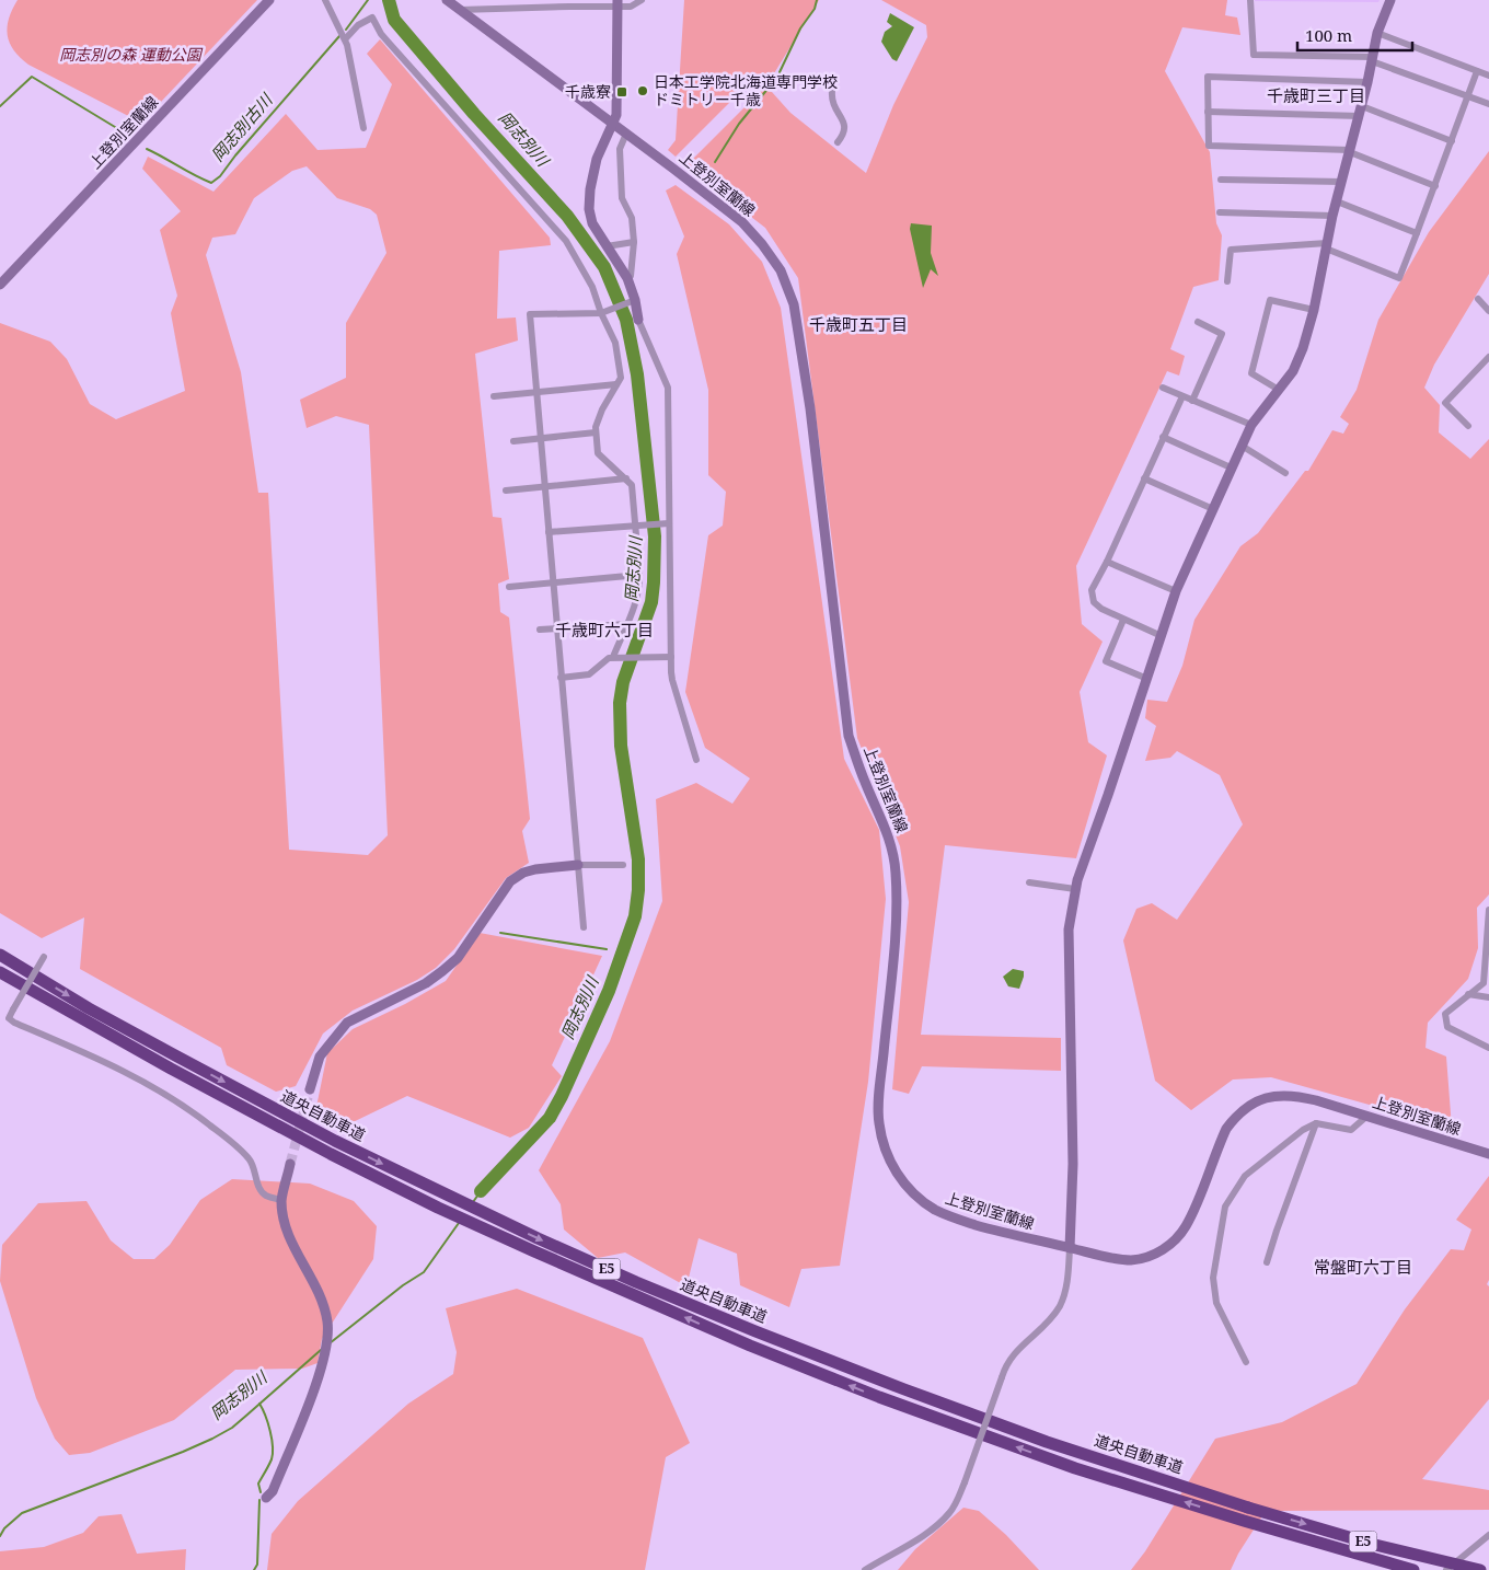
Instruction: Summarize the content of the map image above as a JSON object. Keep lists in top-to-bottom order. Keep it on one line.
{"streets":{"highway":["道央自動車道","E5"],"main road":["上登別室蘭線"]},"districts":["千歳町三丁目","千歳町五丁目","千歳町六丁目","常盤町六丁目"],"water":["岡志別古川","岡志別川"],"parks":["岡志別の森 運動公園"],"places":{"other":["日本工学院北海道専門学校 ドミトリー千歳"],"transit":["千歳寮"]},"scale_bar":"100 m"}
